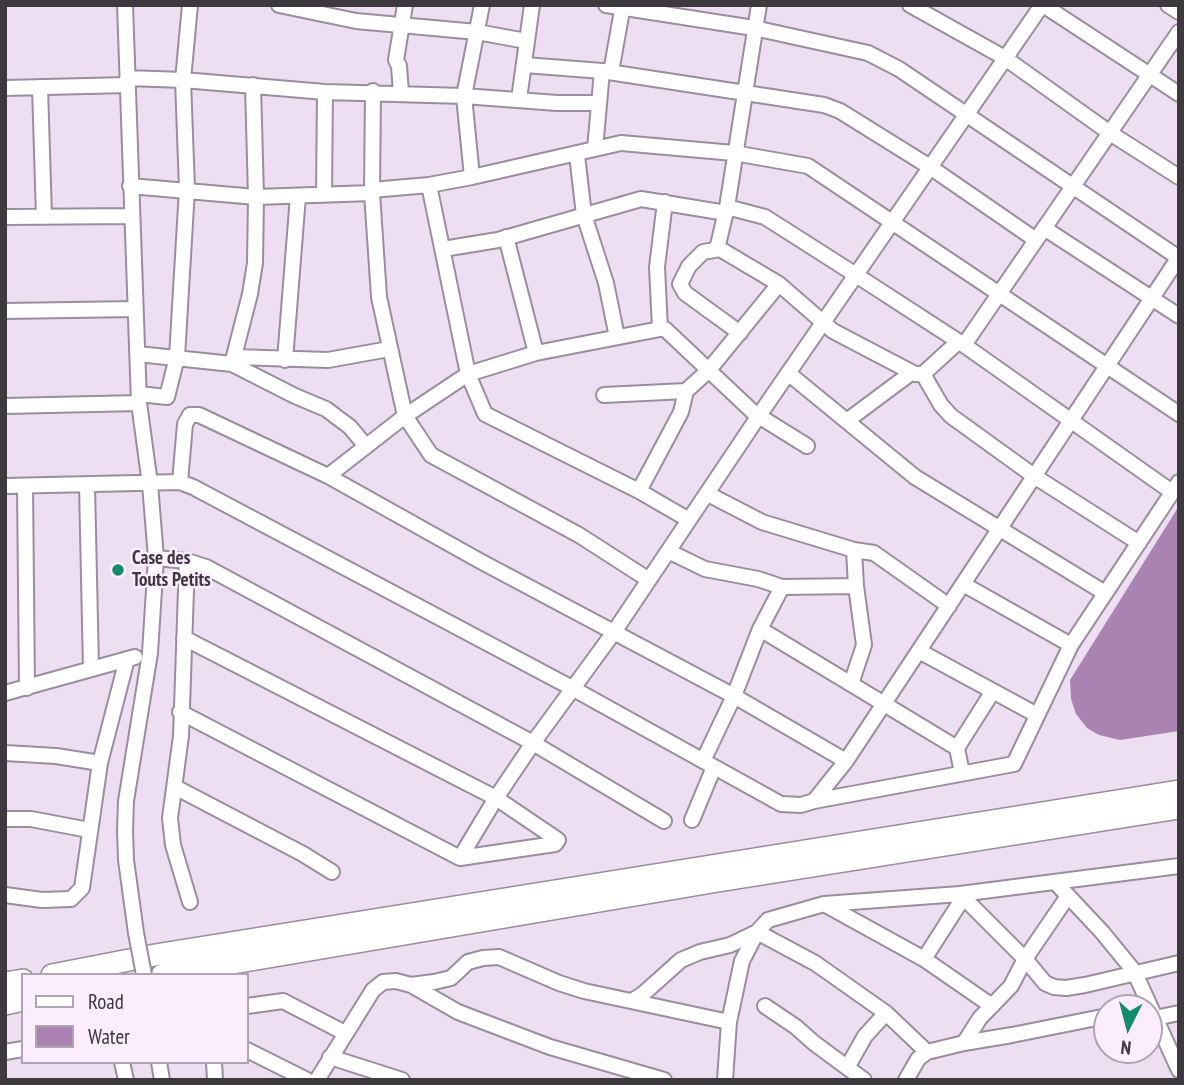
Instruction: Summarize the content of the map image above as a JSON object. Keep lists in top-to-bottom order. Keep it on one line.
{"places":["Case des Touts Petits"],"legend":["Road","Water"],"north":"bottom"}
